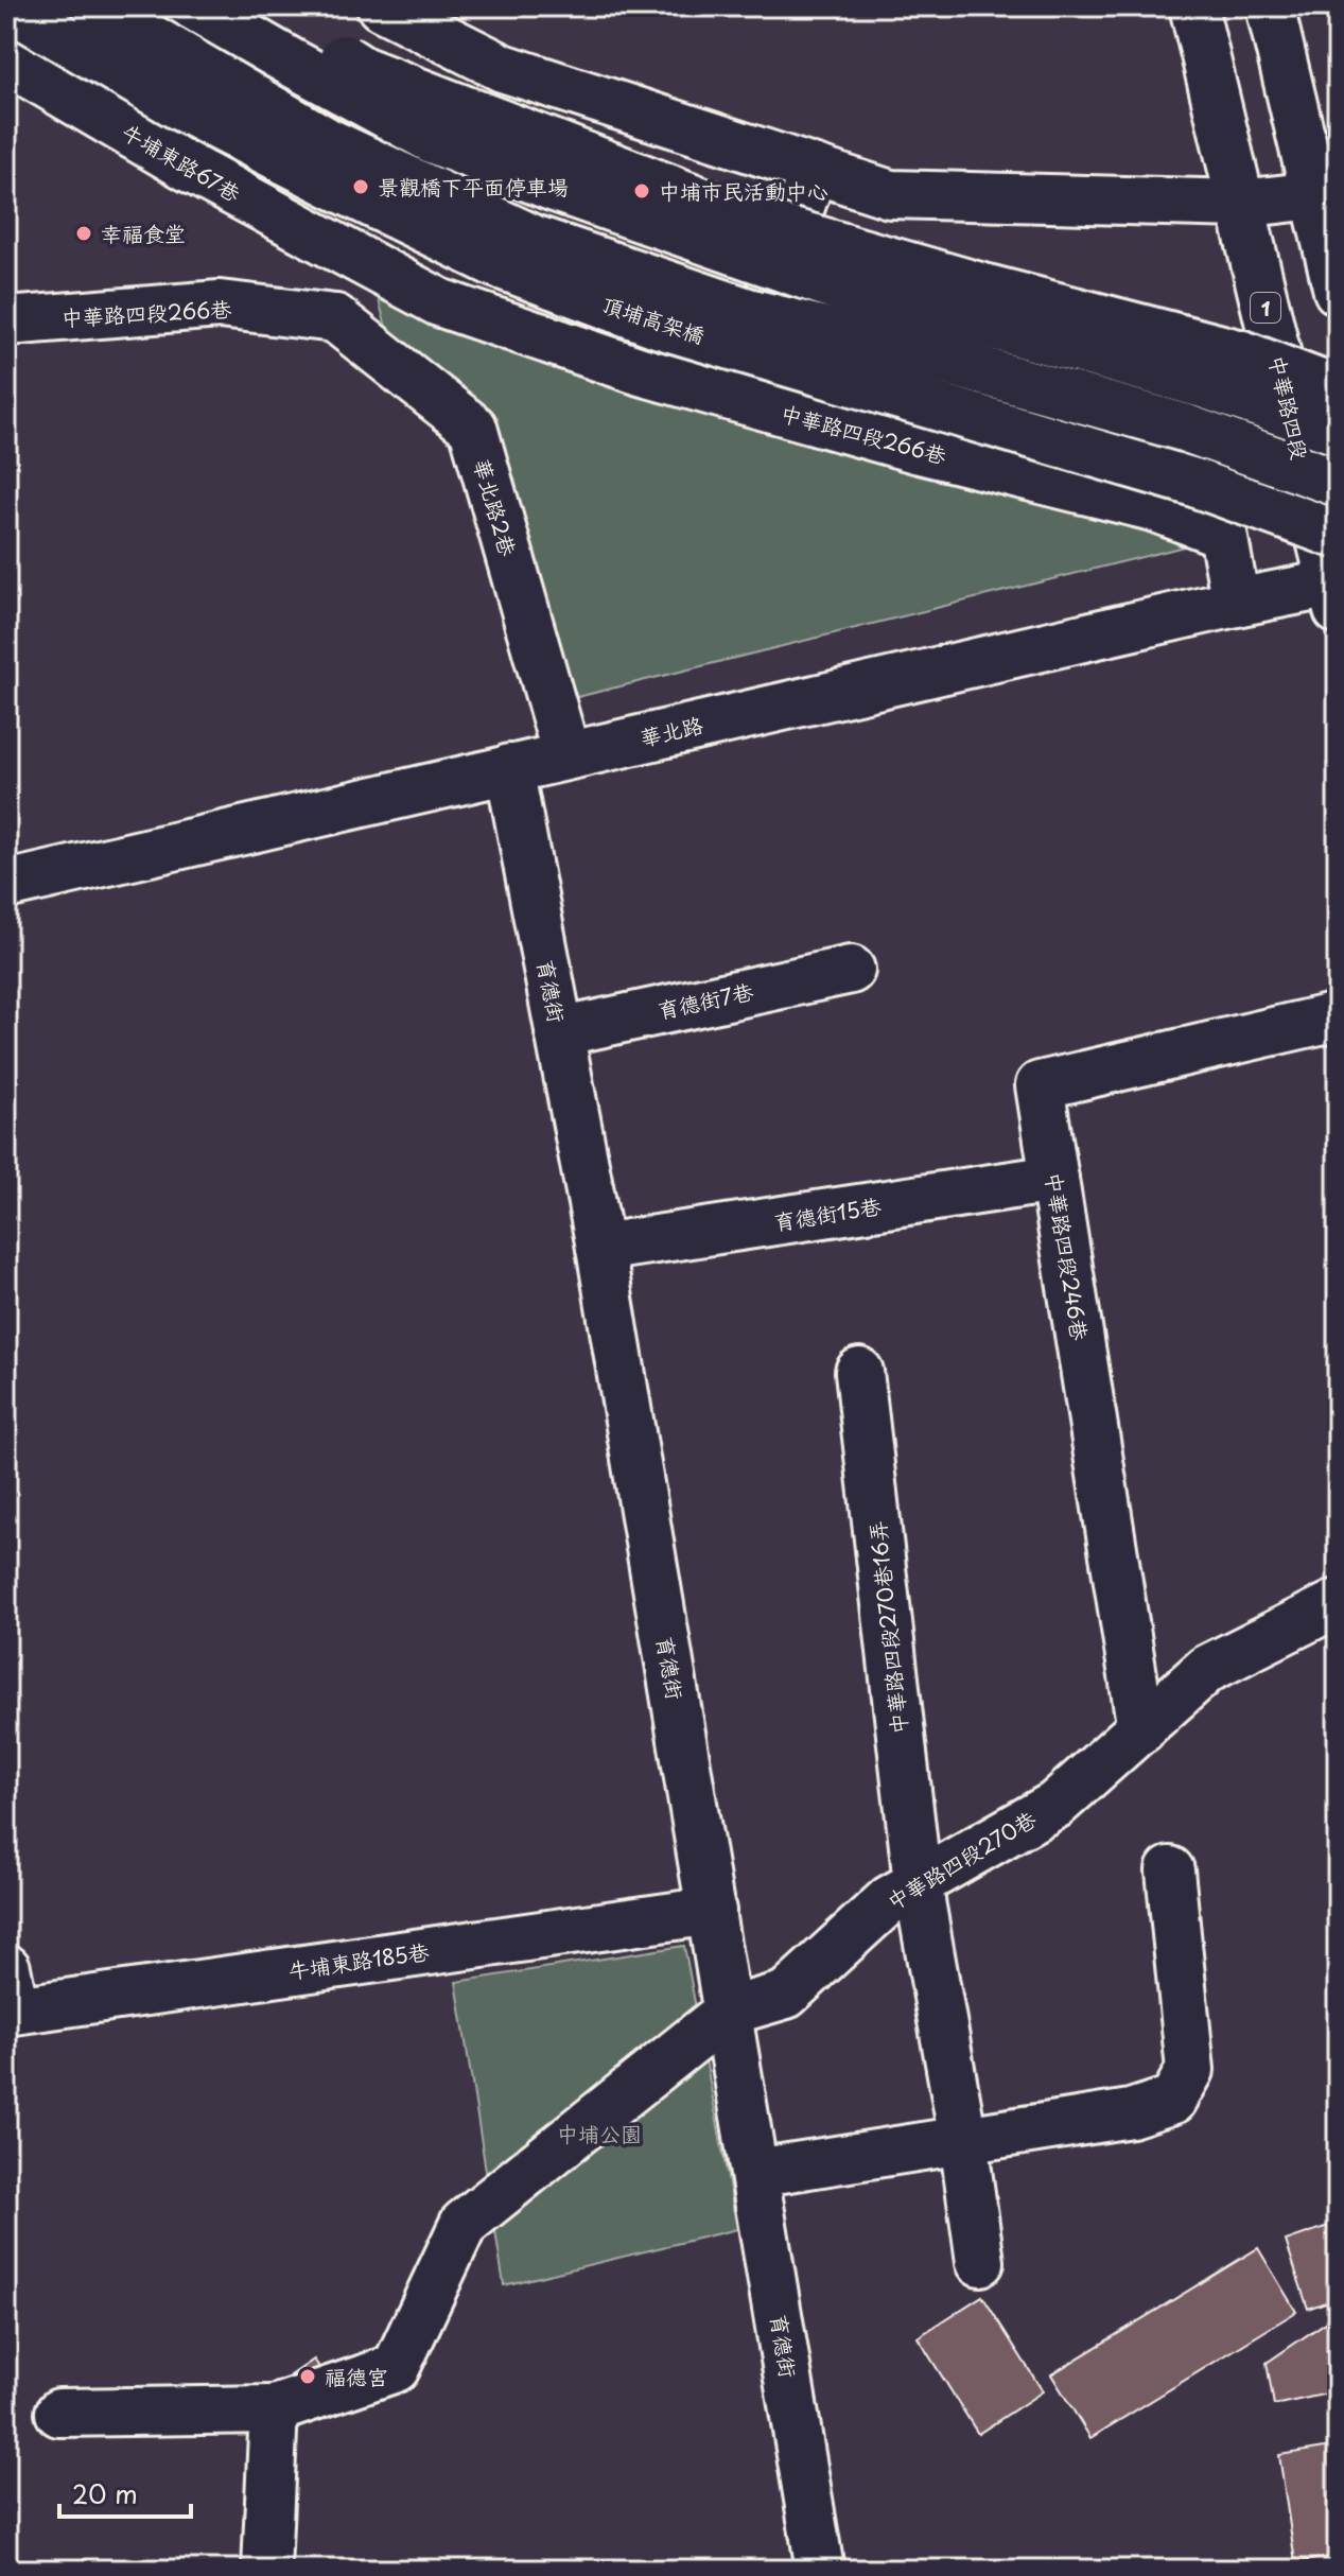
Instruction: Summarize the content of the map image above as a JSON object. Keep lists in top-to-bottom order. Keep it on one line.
{"streets":{"street":["牛埔東路67巷","1","中華路四段266巷","頂埔高架橋","中華路四段","華北路2巷","華北路","育德街","育德街7巷","育德街15巷","中華路四段246巷","中華路四段270巷16弄","中華路四段270巷","牛埔東路185巷"]},"crossings":[["牛埔東路67巷","中華路四段266巷"],["中華路四段266巷","華北路2巷"],["中華路四段266巷","華北路"],["中華路四段","華北路"],["華北路2巷","華北路"],["華北路","育德街"],["育德街","育德街7巷"],["育德街","育德街15巷"],["育德街","中華路四段270巷"],["育德街","牛埔東路185巷"],["育德街15巷","中華路四段246巷"],["中華路四段246巷","中華路四段270巷"],["中華路四段270巷16弄","中華路四段270巷"]],"parks":["中埔公園"],"places":["景觀橋下平面停車場","中埔市民活動中心","幸福食堂","福德宮"],"scale_bar":"20 m"}
